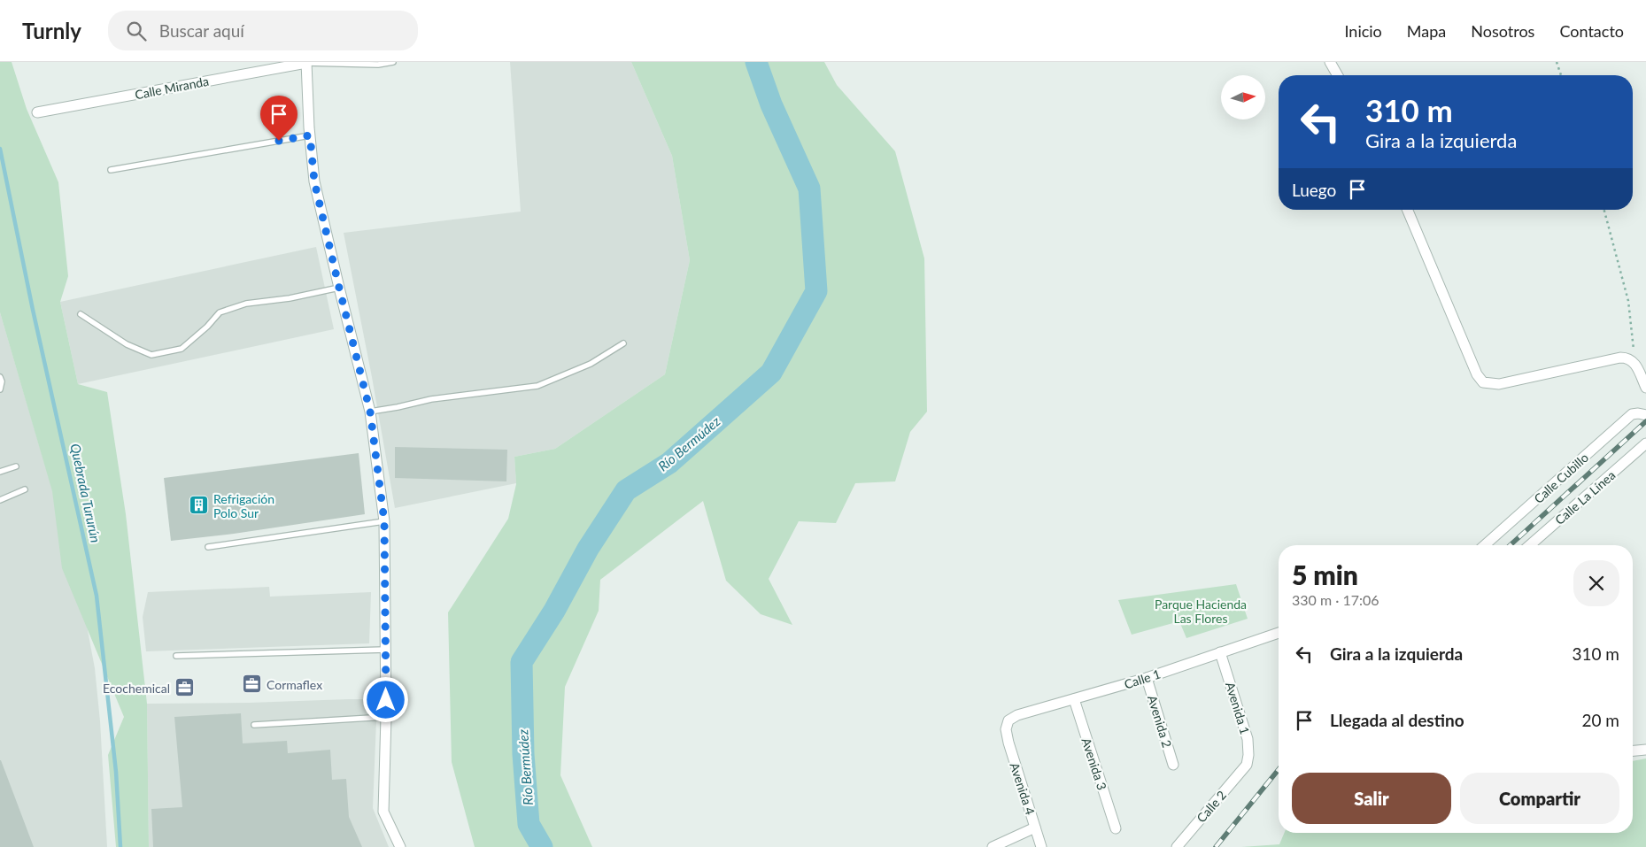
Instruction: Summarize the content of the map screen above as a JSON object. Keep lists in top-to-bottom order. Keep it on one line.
{"streets":{"street":["Calle Miranda","Calle Cubillo","Calle La Línea","Calle 1","Avenida 1","Avenida 2","Avenida 3","Avenida 4","Calle 2"]},"crossings":[["Calle 1","Avenida 1"],["Calle 1","Avenida 2"],["Calle 1","Avenida 3"],["Calle 1","Avenida 4"],["Avenida 1","Calle 2"]],"water":["Río Bermúdez","Quebrada Tururún"],"parks":["Parque Hacienda Las Flores"],"places":{"building":["Refrigación Polo Sur"],"office":["Cormaflex","Ecochemical"]},"north":"right","page":{"header":"Turnly","search":"Buscar aquí","nav":["Inicio","Mapa","Nosotros","Contacto"],"turn":["310 m","Gira a la izquierda"],"then":"Luego","heading":["5 min","330 m · 17:06"],"list":[{"name":"Gira a la izquierda","value":"310 m"},{"name":"Llegada al destino","value":"20 m"}],"buttons":["Salir","Compartir"]}}
